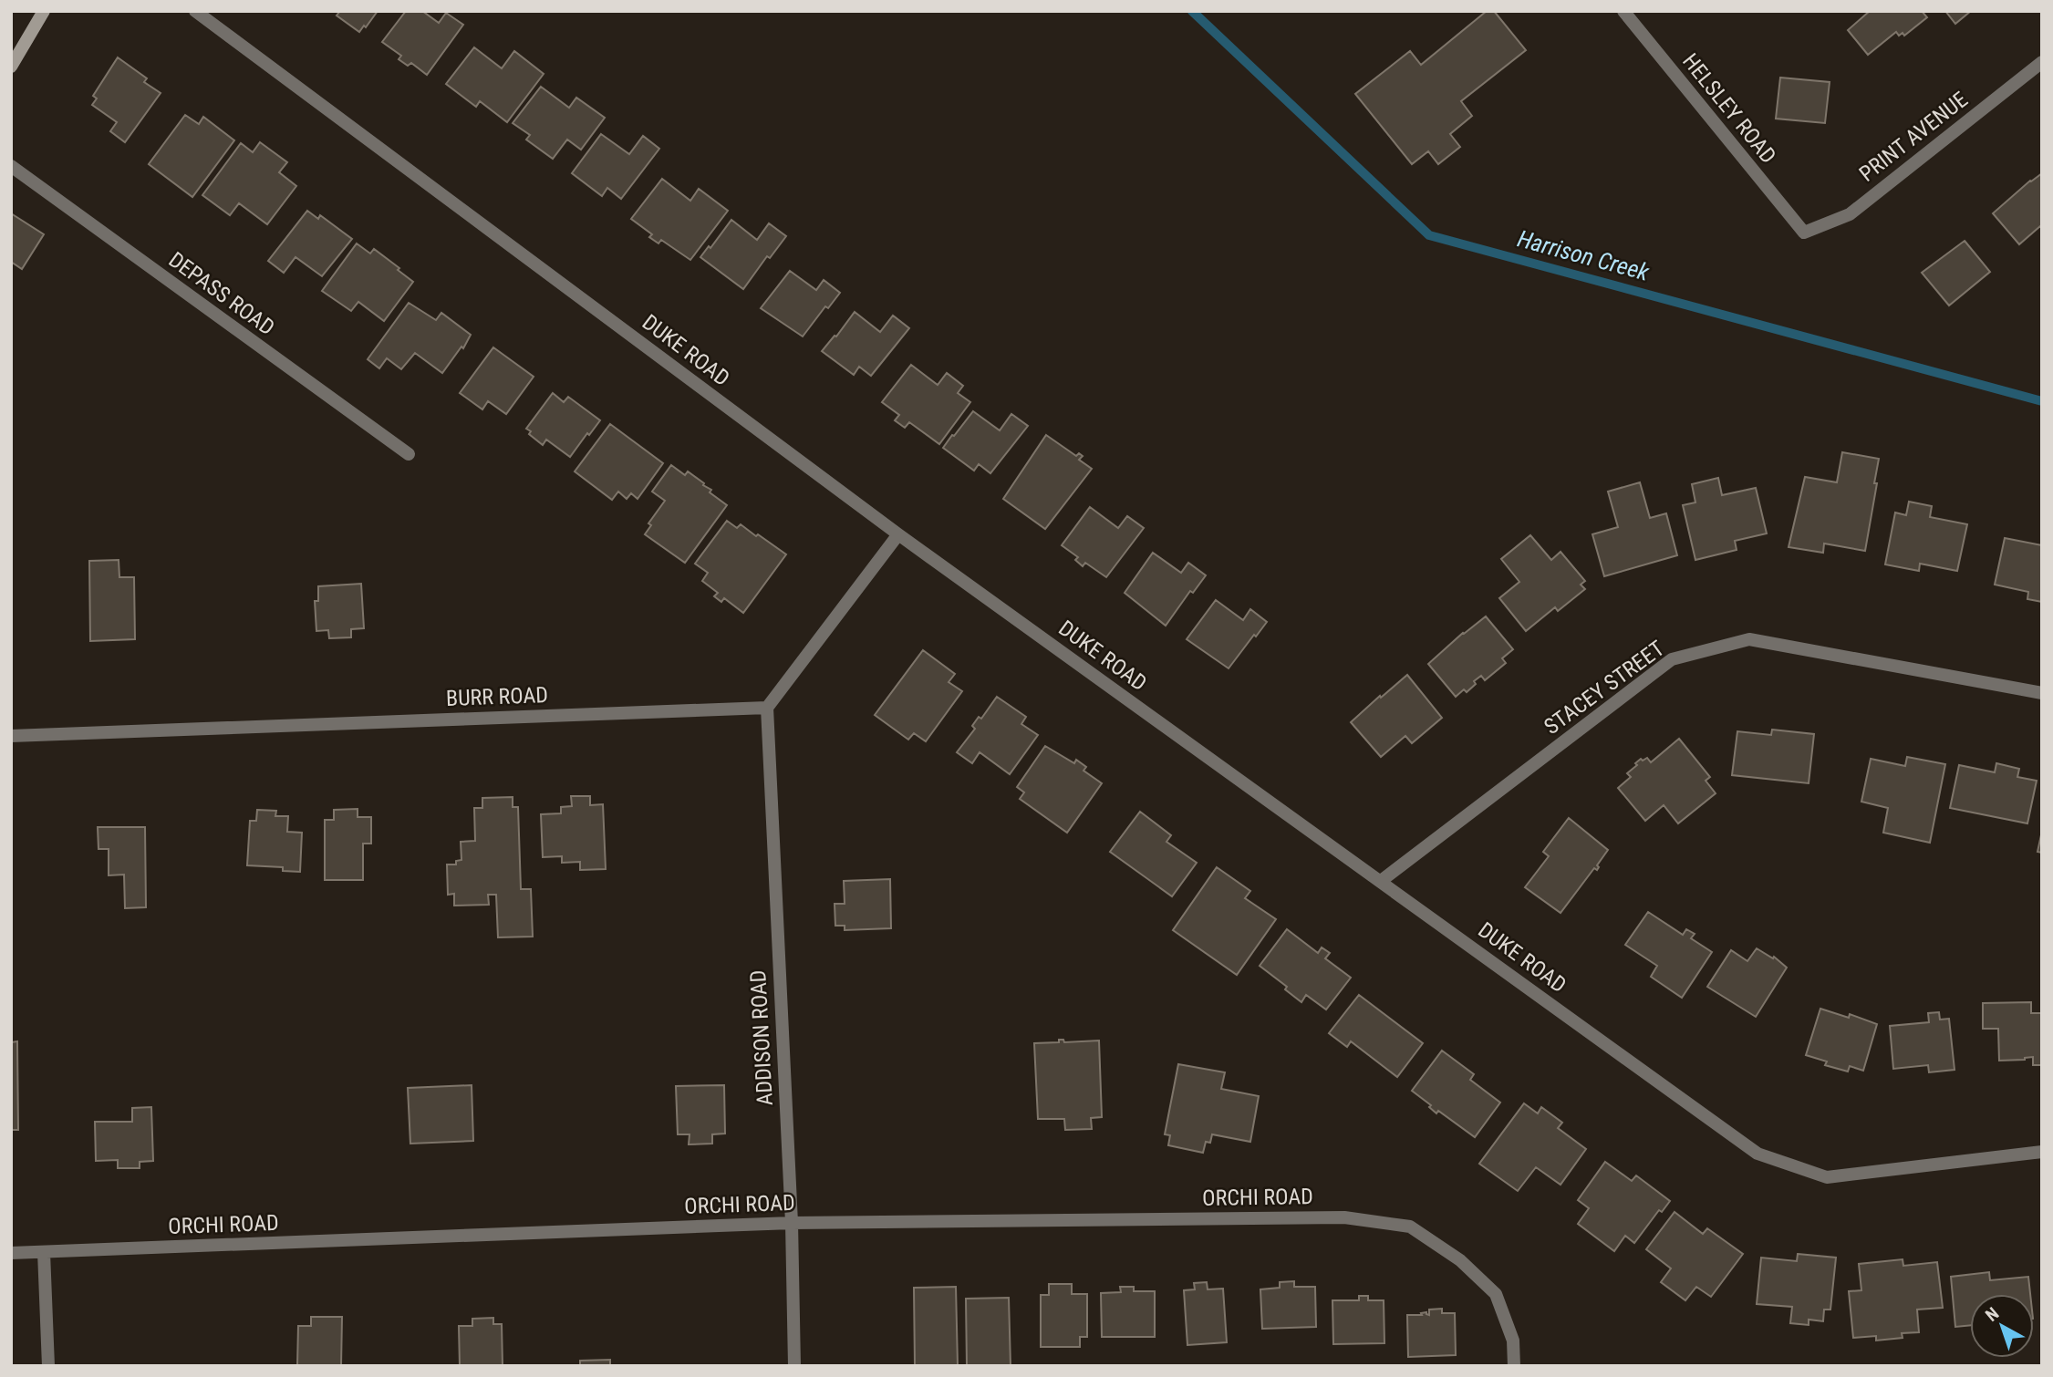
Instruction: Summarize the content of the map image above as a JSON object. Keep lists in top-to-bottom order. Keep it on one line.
{"streets":{"street":["HELSLEY ROAD","PRINT AVENUE","DEPASS ROAD","DUKE ROAD","STACEY STREET","BURR ROAD","ADDISON ROAD","ORCHI ROAD"]},"crossings":[["HELSLEY ROAD","PRINT AVENUE"],["DUKE ROAD","STACEY STREET"],["BURR ROAD","ADDISON ROAD"],["ADDISON ROAD","ORCHI ROAD"]],"water":["Harrison Creek"],"north":"top left"}
